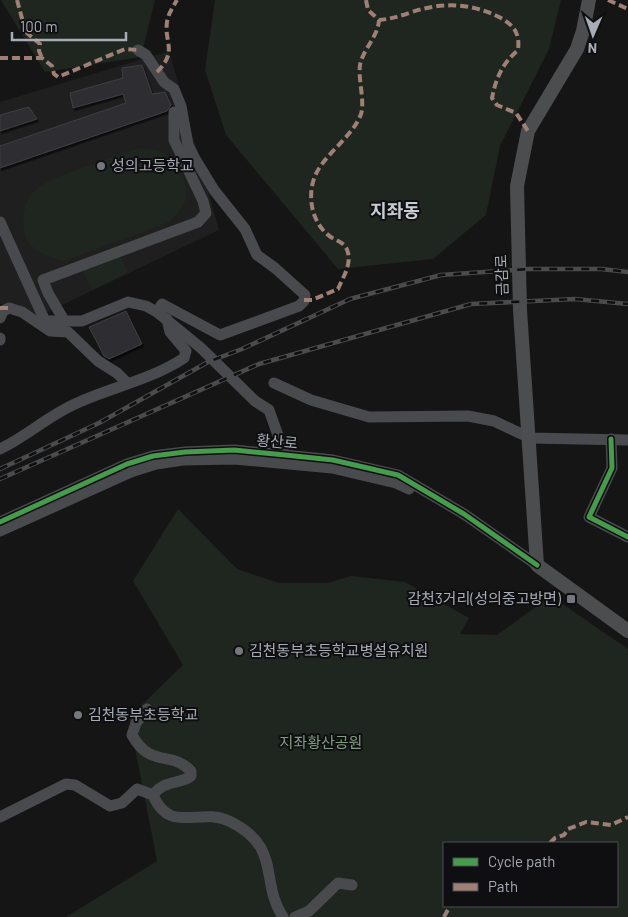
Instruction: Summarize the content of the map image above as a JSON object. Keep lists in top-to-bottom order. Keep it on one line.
{"streets":{"main road":["금감로","황산로"]},"crossings":[["금감로","황산로"]],"districts":["지좌동"],"parks":["지좌황산공원"],"places":{"other":["성의고등학교","김천동부초등학교병설유치원","김천동부초등학교"],"transit":["감천3거리(성의중고방면)"]},"legend":["Cycle path","Path"],"scale_bar":"100 m","north":"bottom"}
